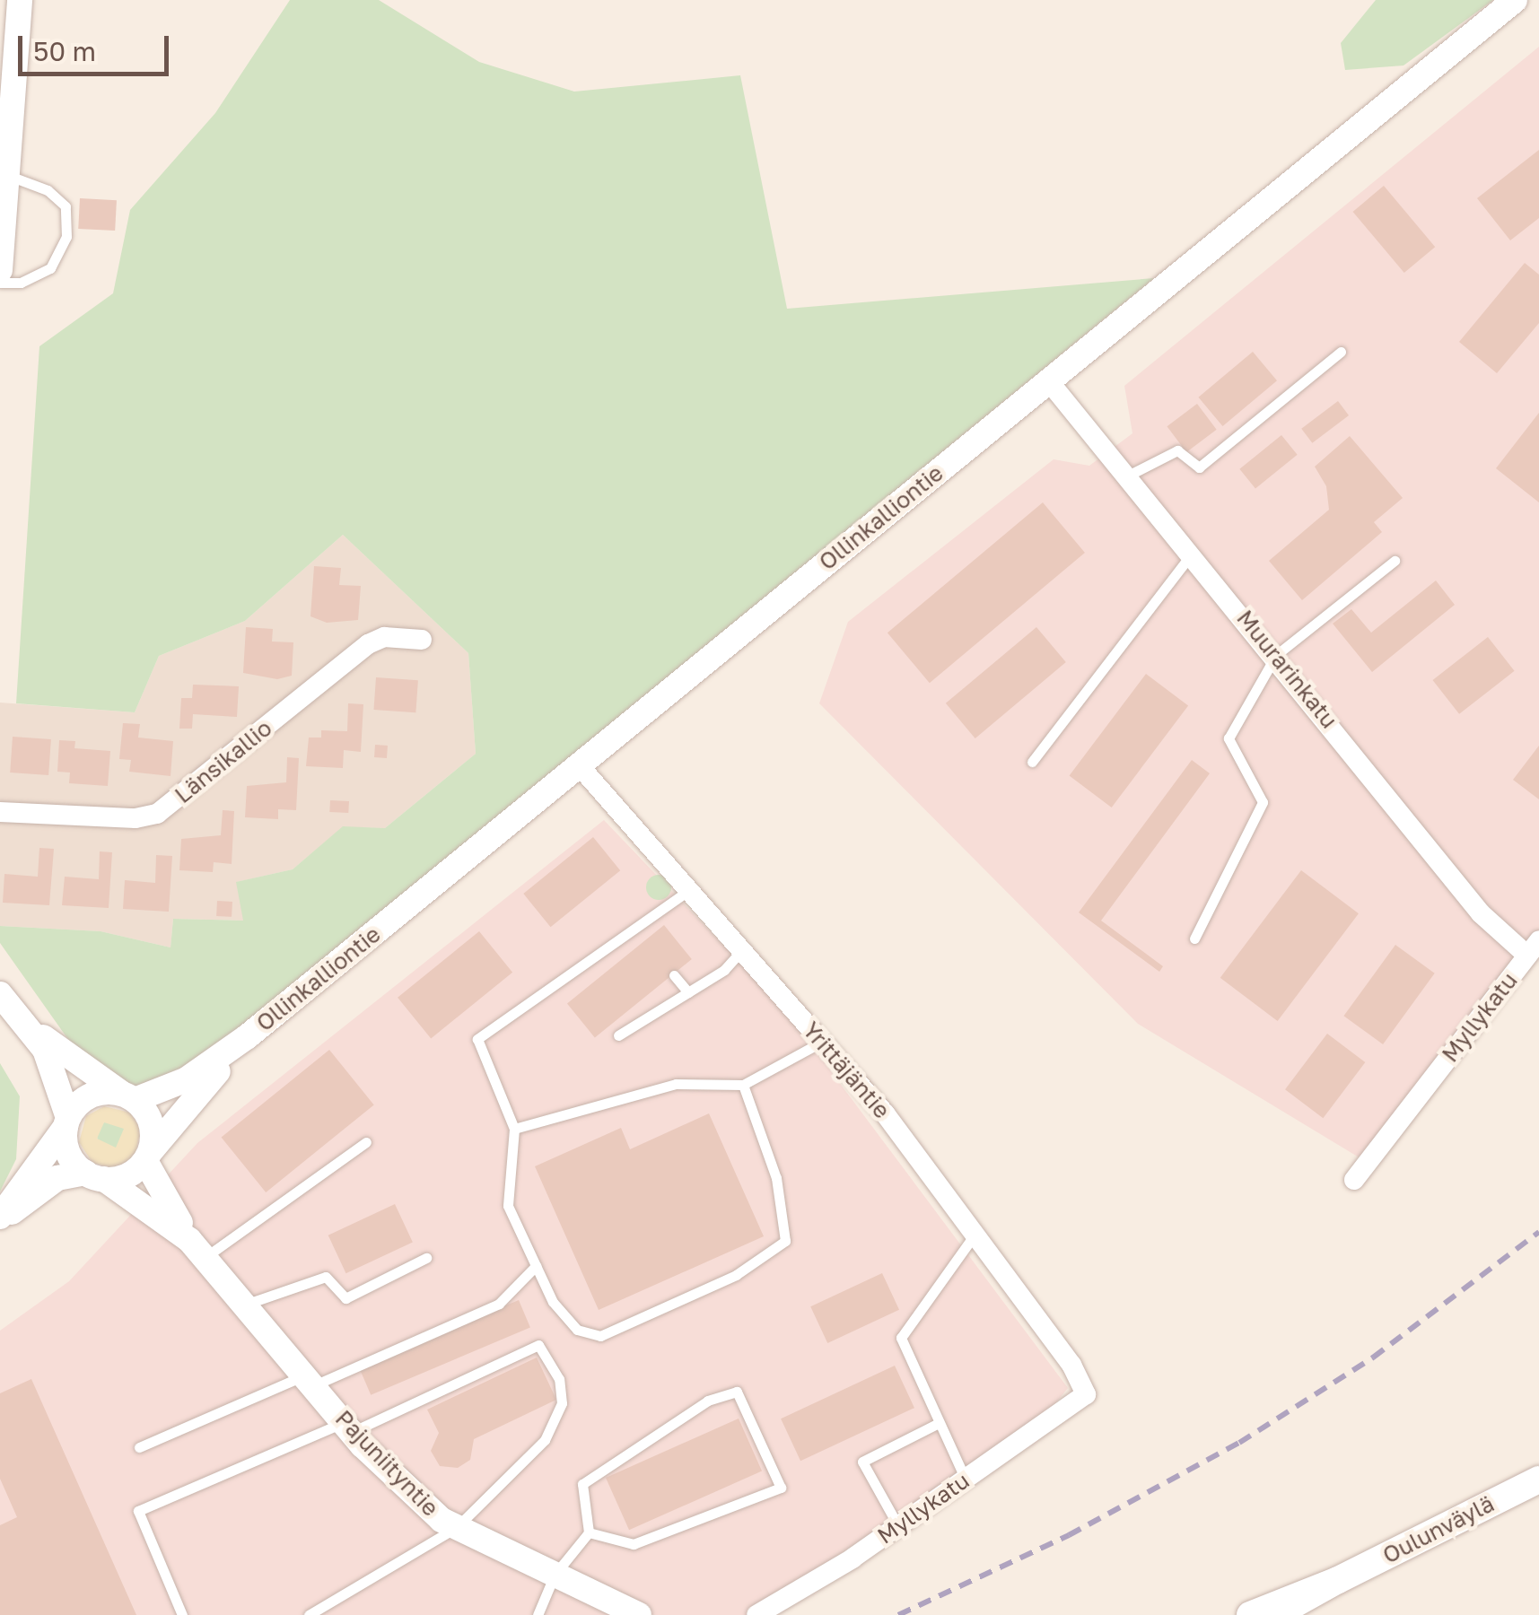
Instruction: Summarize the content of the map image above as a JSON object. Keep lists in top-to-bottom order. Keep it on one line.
{"streets":{"main road":["Oulunväylä"],"street":["Ollinkalliontie","Muurarinkatu","Länsikallio","Myllykatu","Yrittäjäntie","Pajuniityntie"]},"crossings":[["Ollinkalliontie","Muurarinkatu"],["Ollinkalliontie","Yrittäjäntie"],["Ollinkalliontie","Pajuniityntie"],["Muurarinkatu","Myllykatu"],["Myllykatu","Yrittäjäntie"]],"scale_bar":"50 m"}
